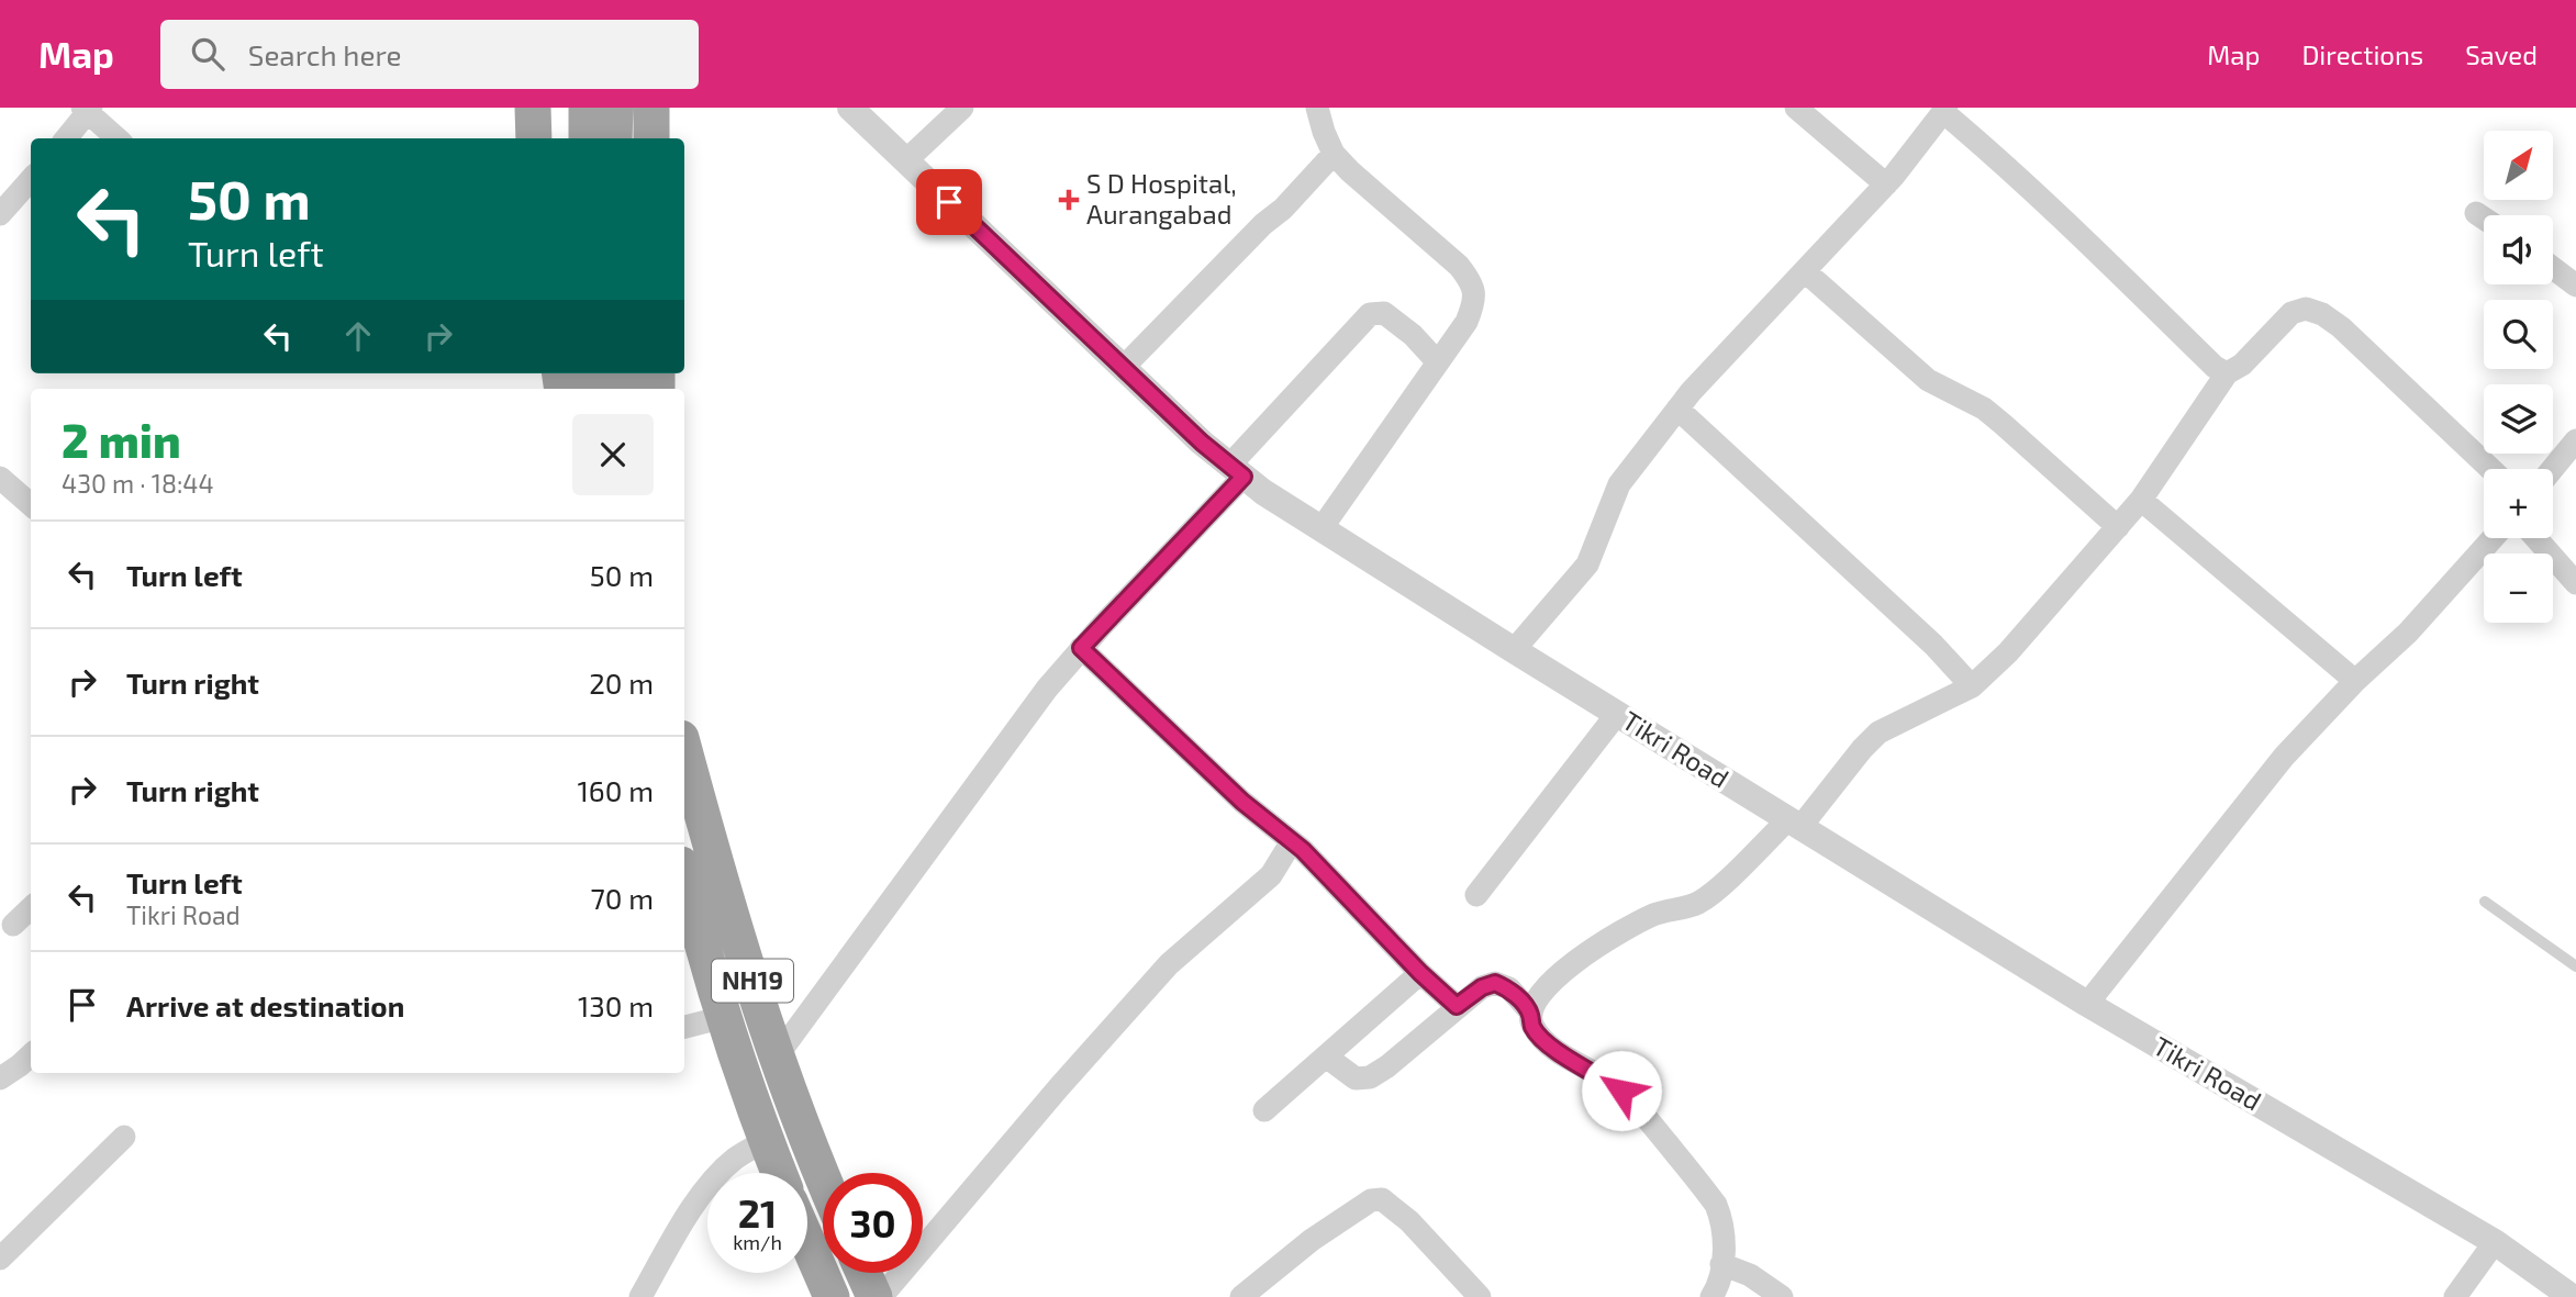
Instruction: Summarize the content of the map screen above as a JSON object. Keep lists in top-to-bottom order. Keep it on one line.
{"streets":{"highway":["NH19"],"street":["Tikri Road"]},"places":{"health":["S D Hospital, Aurangabad"]},"north":"top right","page":{"header":"Map","search":"Search here","nav":["Map","Directions","Saved"],"map_buttons":["+","−"],"turn":["50 m","Turn left"],"heading":["2 min","430 m · 18:44"],"list":[{"name":"Turn left","value":"50 m"},{"name":"Turn right","value":"20 m"},{"name":"Turn right","value":"160 m"},{"name":"Turn left","note":"Tikri Road","value":"70 m"},{"name":"Arrive at destination","value":"130 m"}],"speed":"21 km/h","limit":"30"}}
